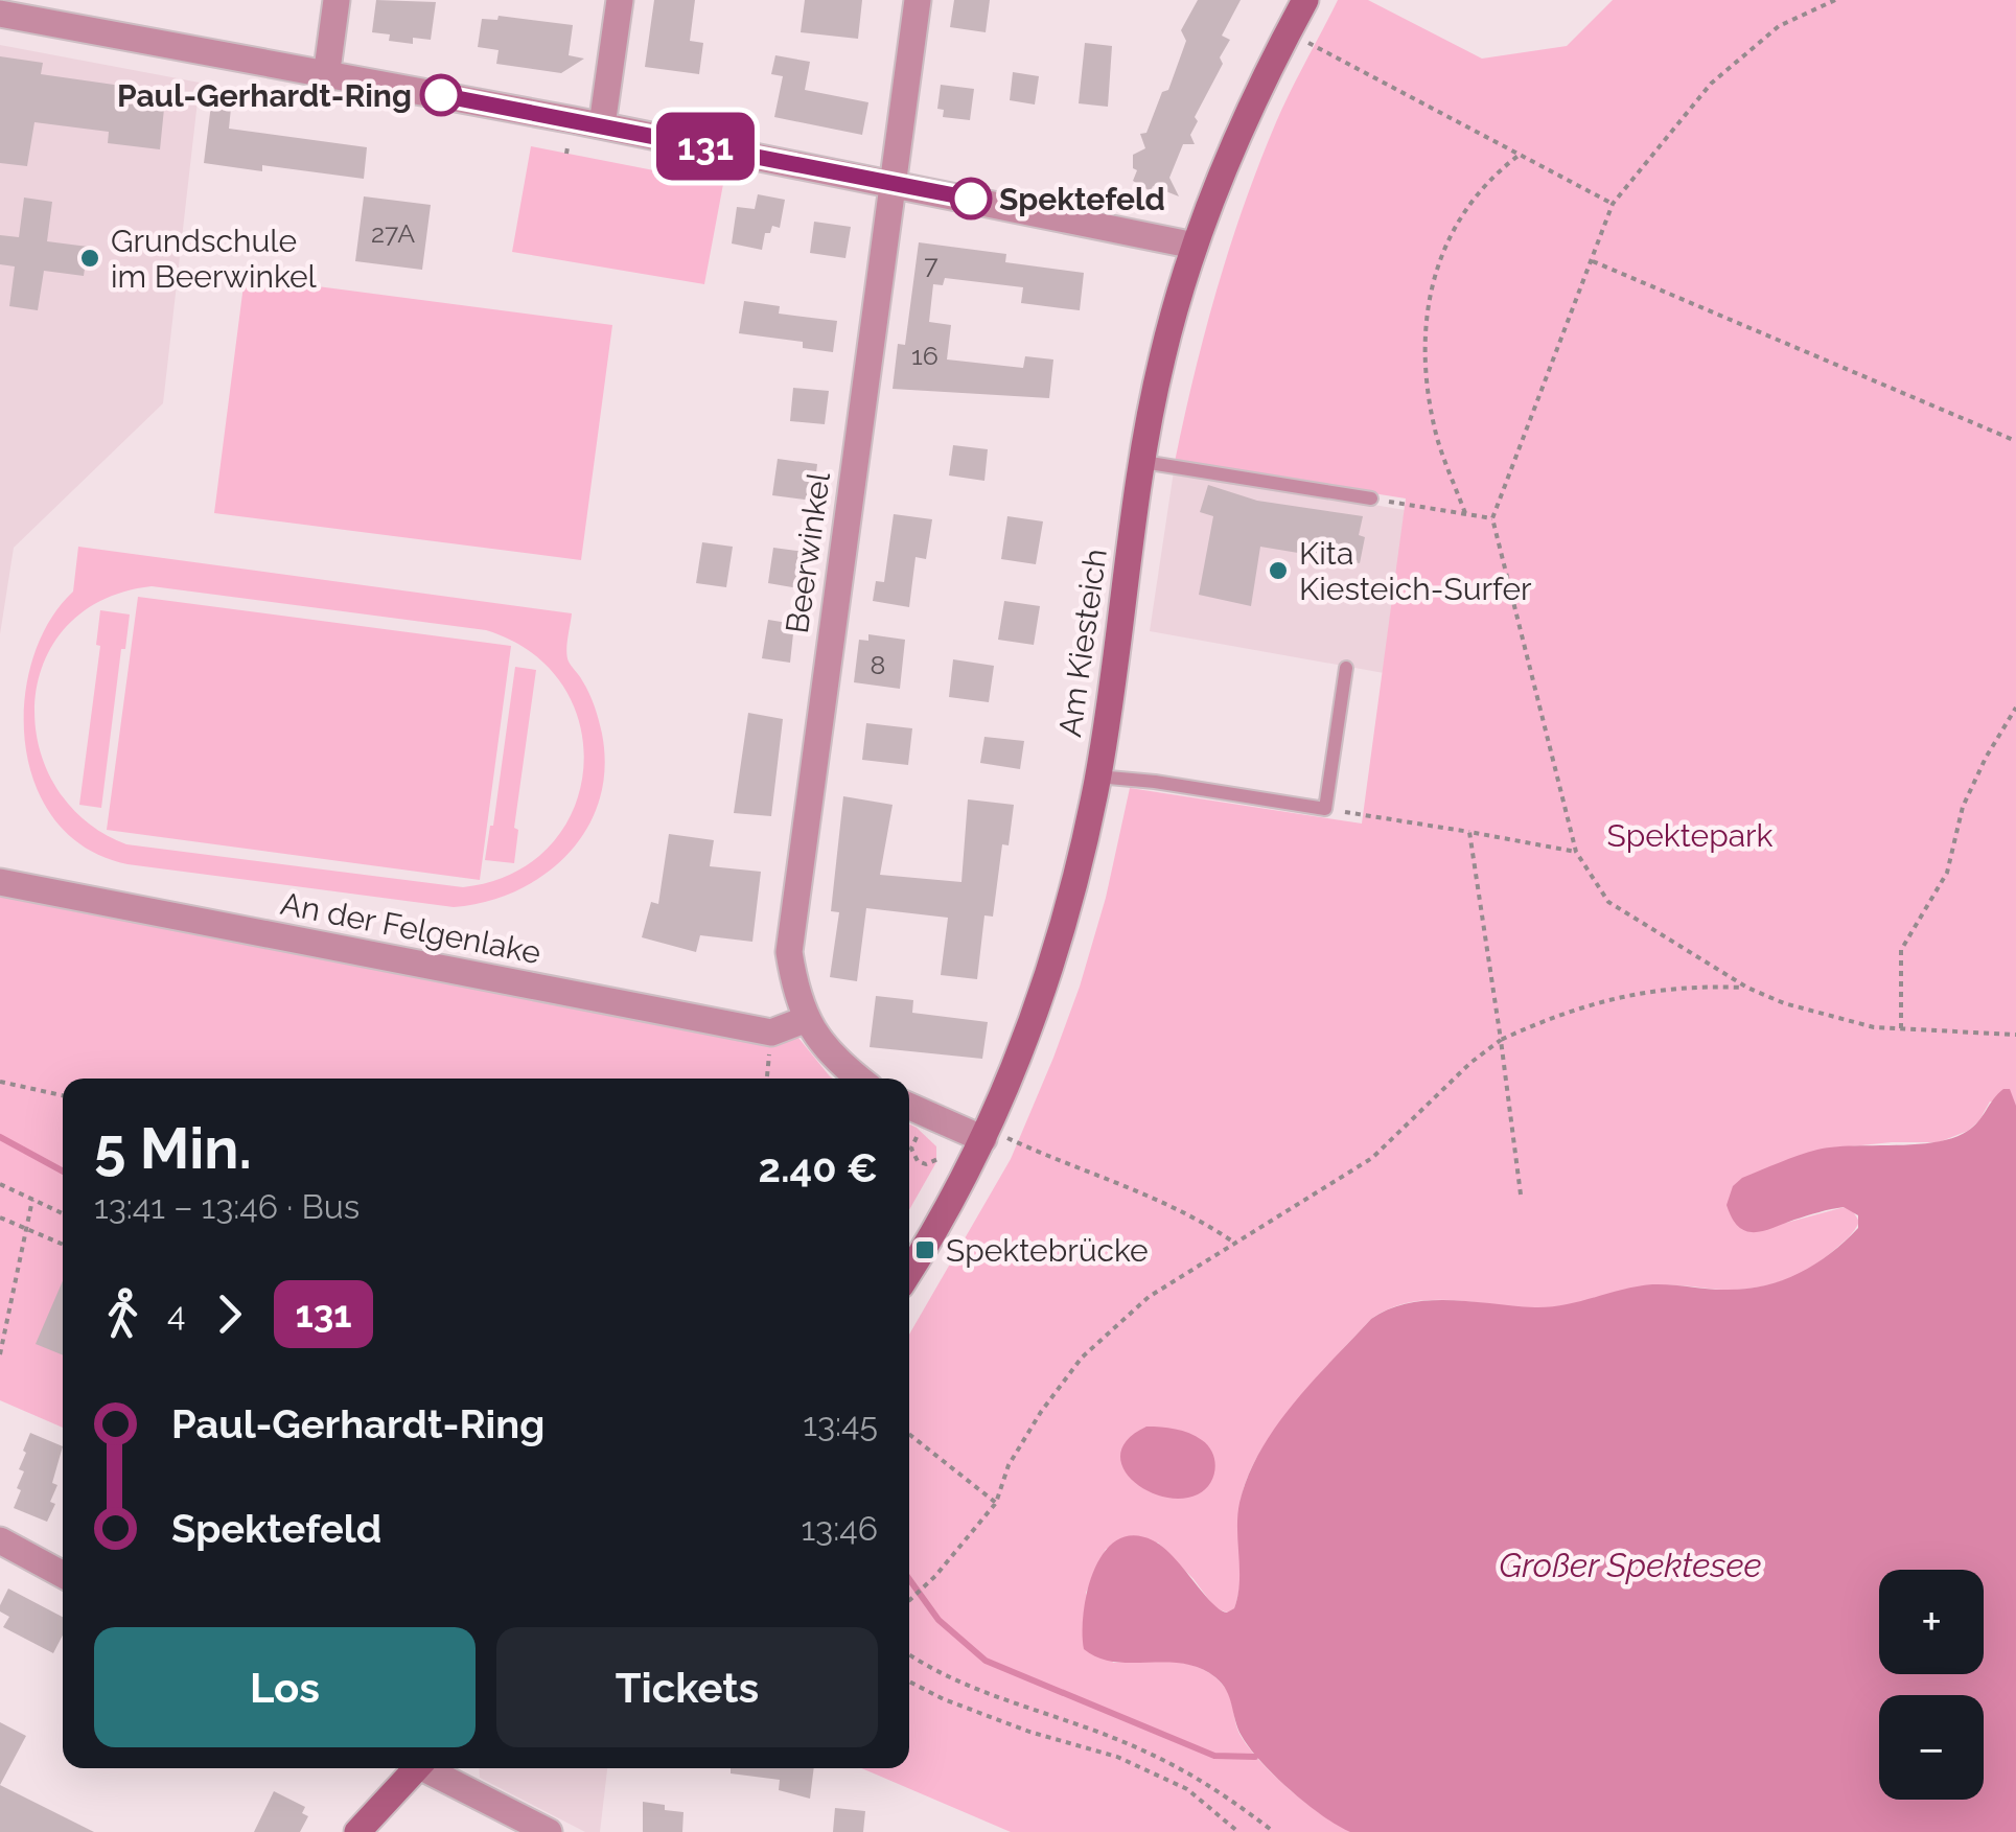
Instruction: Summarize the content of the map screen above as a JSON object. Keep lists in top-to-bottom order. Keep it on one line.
{"streets":{"street":["Beerwinkel","Am Kiesteich","An der Felgenlake"]},"crossings":[["Beerwinkel","An der Felgenlake"]],"water":["Großer Spektesee"],"parks":["Spektepark"],"places":{"other":["Paul-Gerhardt-Ring","Spektefeld","Grundschule im Beerwinkel","Kita Kiesteich-Surfer"],"transit":["Spektebrücke"]},"lines":["bus line 131"],"house_numbers":["27A","7","16","8"],"page":{"on_map":"131","heading":["5 Min.","13:41 – 13:46 · Bus","2.40 €"],"legs":["4","131"],"list":[{"name":"Paul-Gerhardt-Ring","value":"13:45"},{"name":"Spektefeld","value":"13:46"}],"map_buttons":["+","−"],"buttons":["Los","Tickets"]}}
